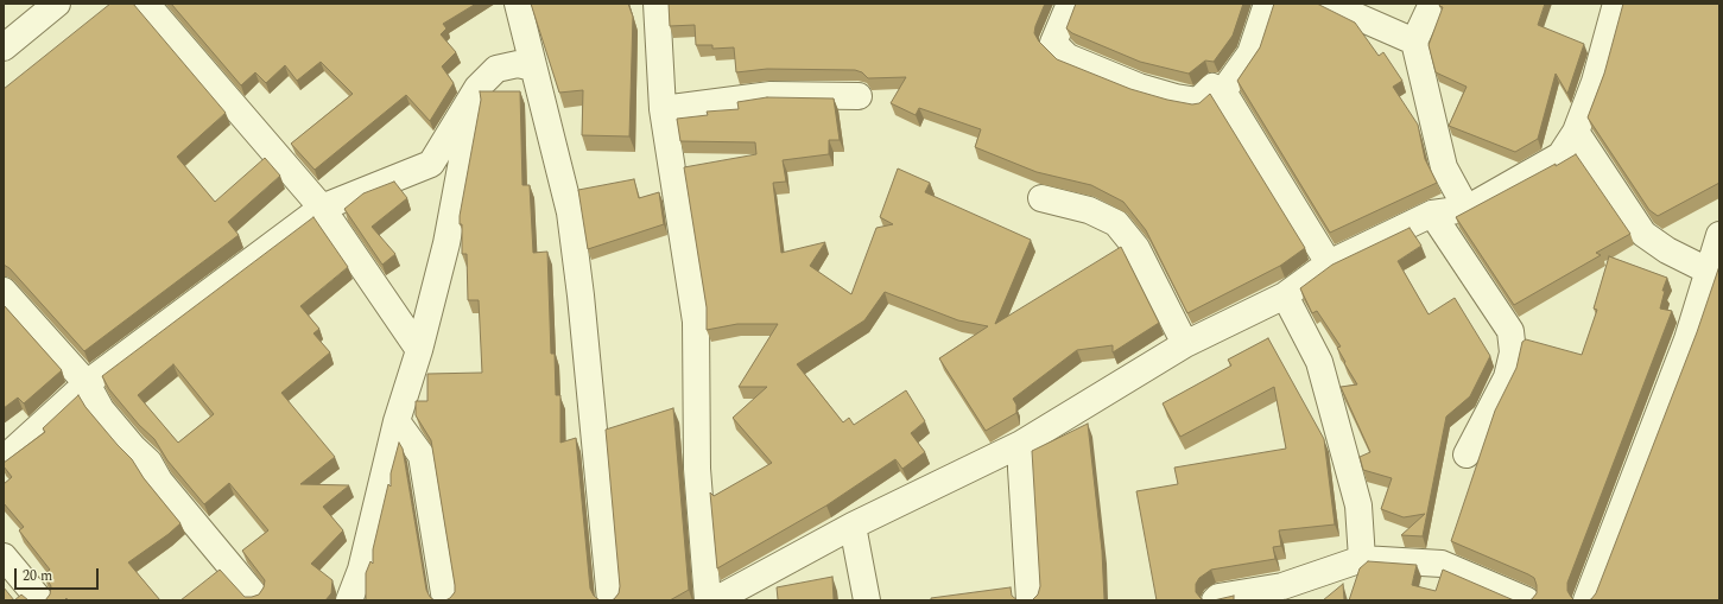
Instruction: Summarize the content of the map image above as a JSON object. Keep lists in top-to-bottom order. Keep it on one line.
{"scale_bar":"20 m"}
